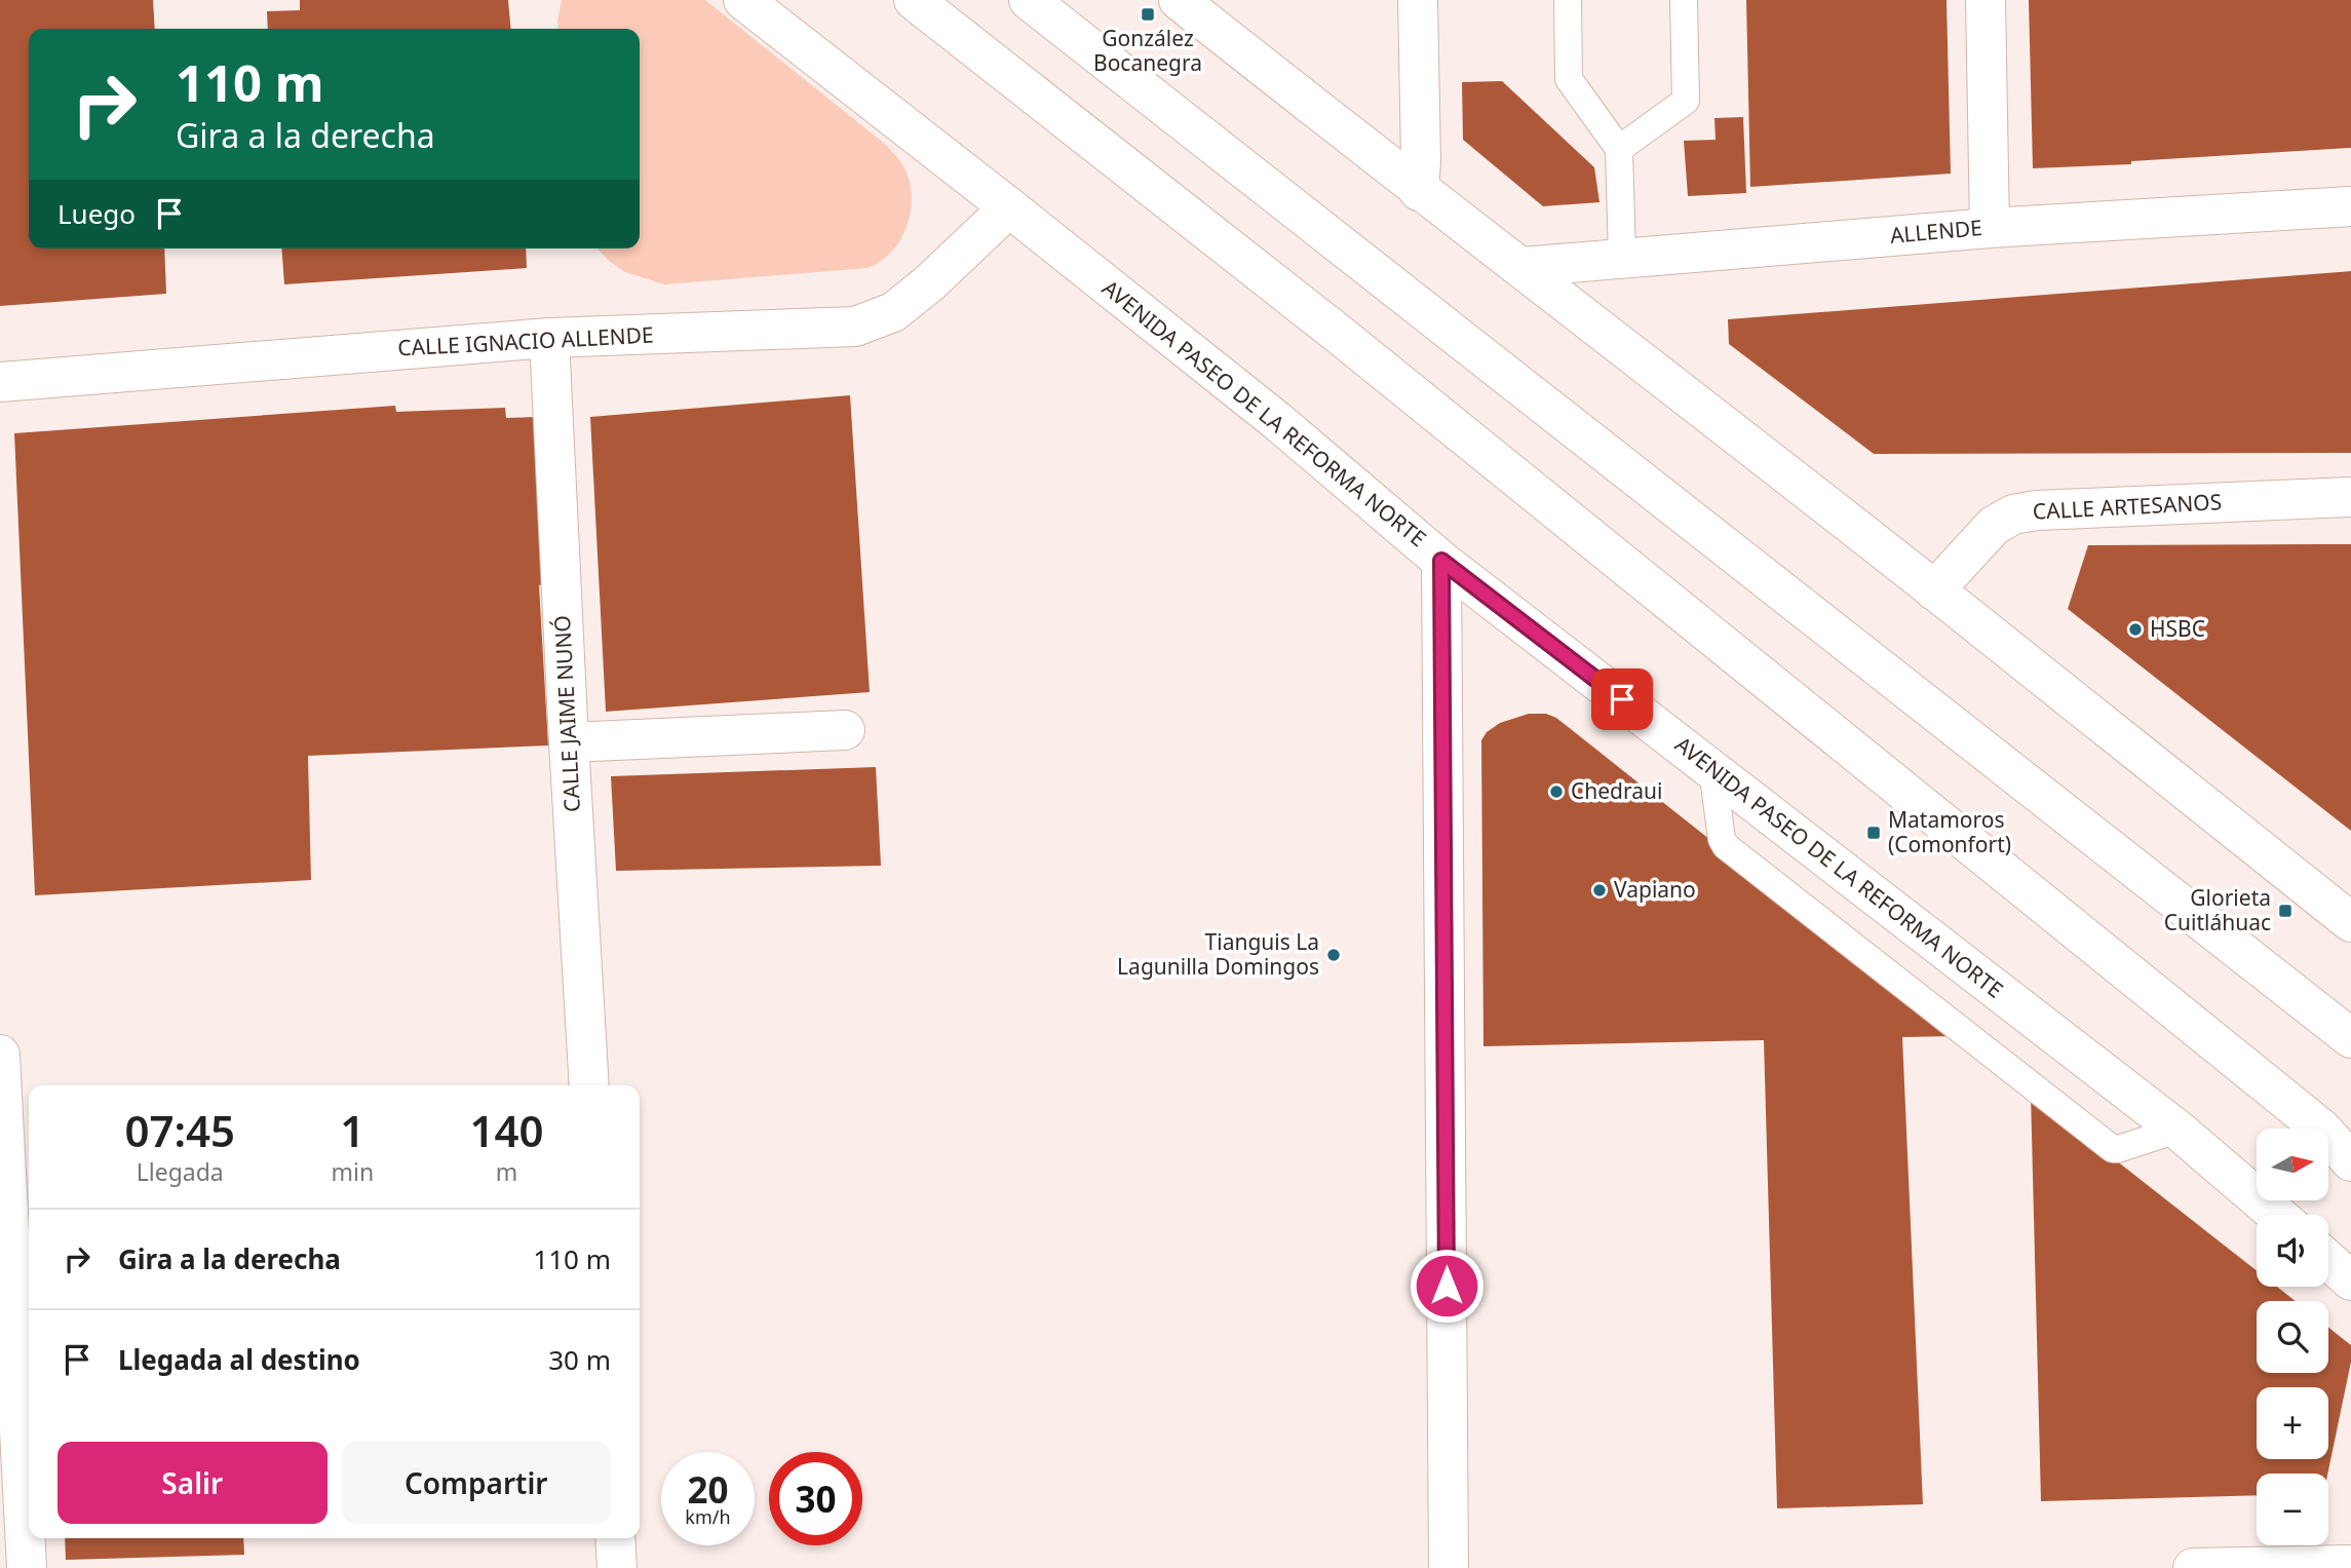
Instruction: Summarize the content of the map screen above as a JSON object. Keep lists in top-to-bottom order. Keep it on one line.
{"streets":{"street":["ALLENDE","CALLE IGNACIO ALLENDE","AVENIDA PASEO DE LA REFORMA NORTE","CALLE ARTESANOS","CALLE JAIME NUNÓ"]},"crossings":[["CALLE IGNACIO ALLENDE","AVENIDA PASEO DE LA REFORMA NORTE"],["CALLE IGNACIO ALLENDE","CALLE JAIME NUNÓ"]],"places":{"transit":["González Bocanegra","Matamoros (Comonfort)","Glorieta Cuitláhuac"],"other":["HSBC","Chedraui","Vapiano","Tianguis La Lagunilla Domingos"]},"north":"right","page":{"turn":["110 m","Gira a la derecha"],"then":"Luego","eta":["07:45","Llegada","1","min","140","m"],"map_buttons":["+","−"],"list":[{"name":"Gira a la derecha","value":"110 m"},{"name":"Llegada al destino","value":"30 m"}],"buttons":["Salir","Compartir"],"speed":"20 km/h","limit":"30"}}
